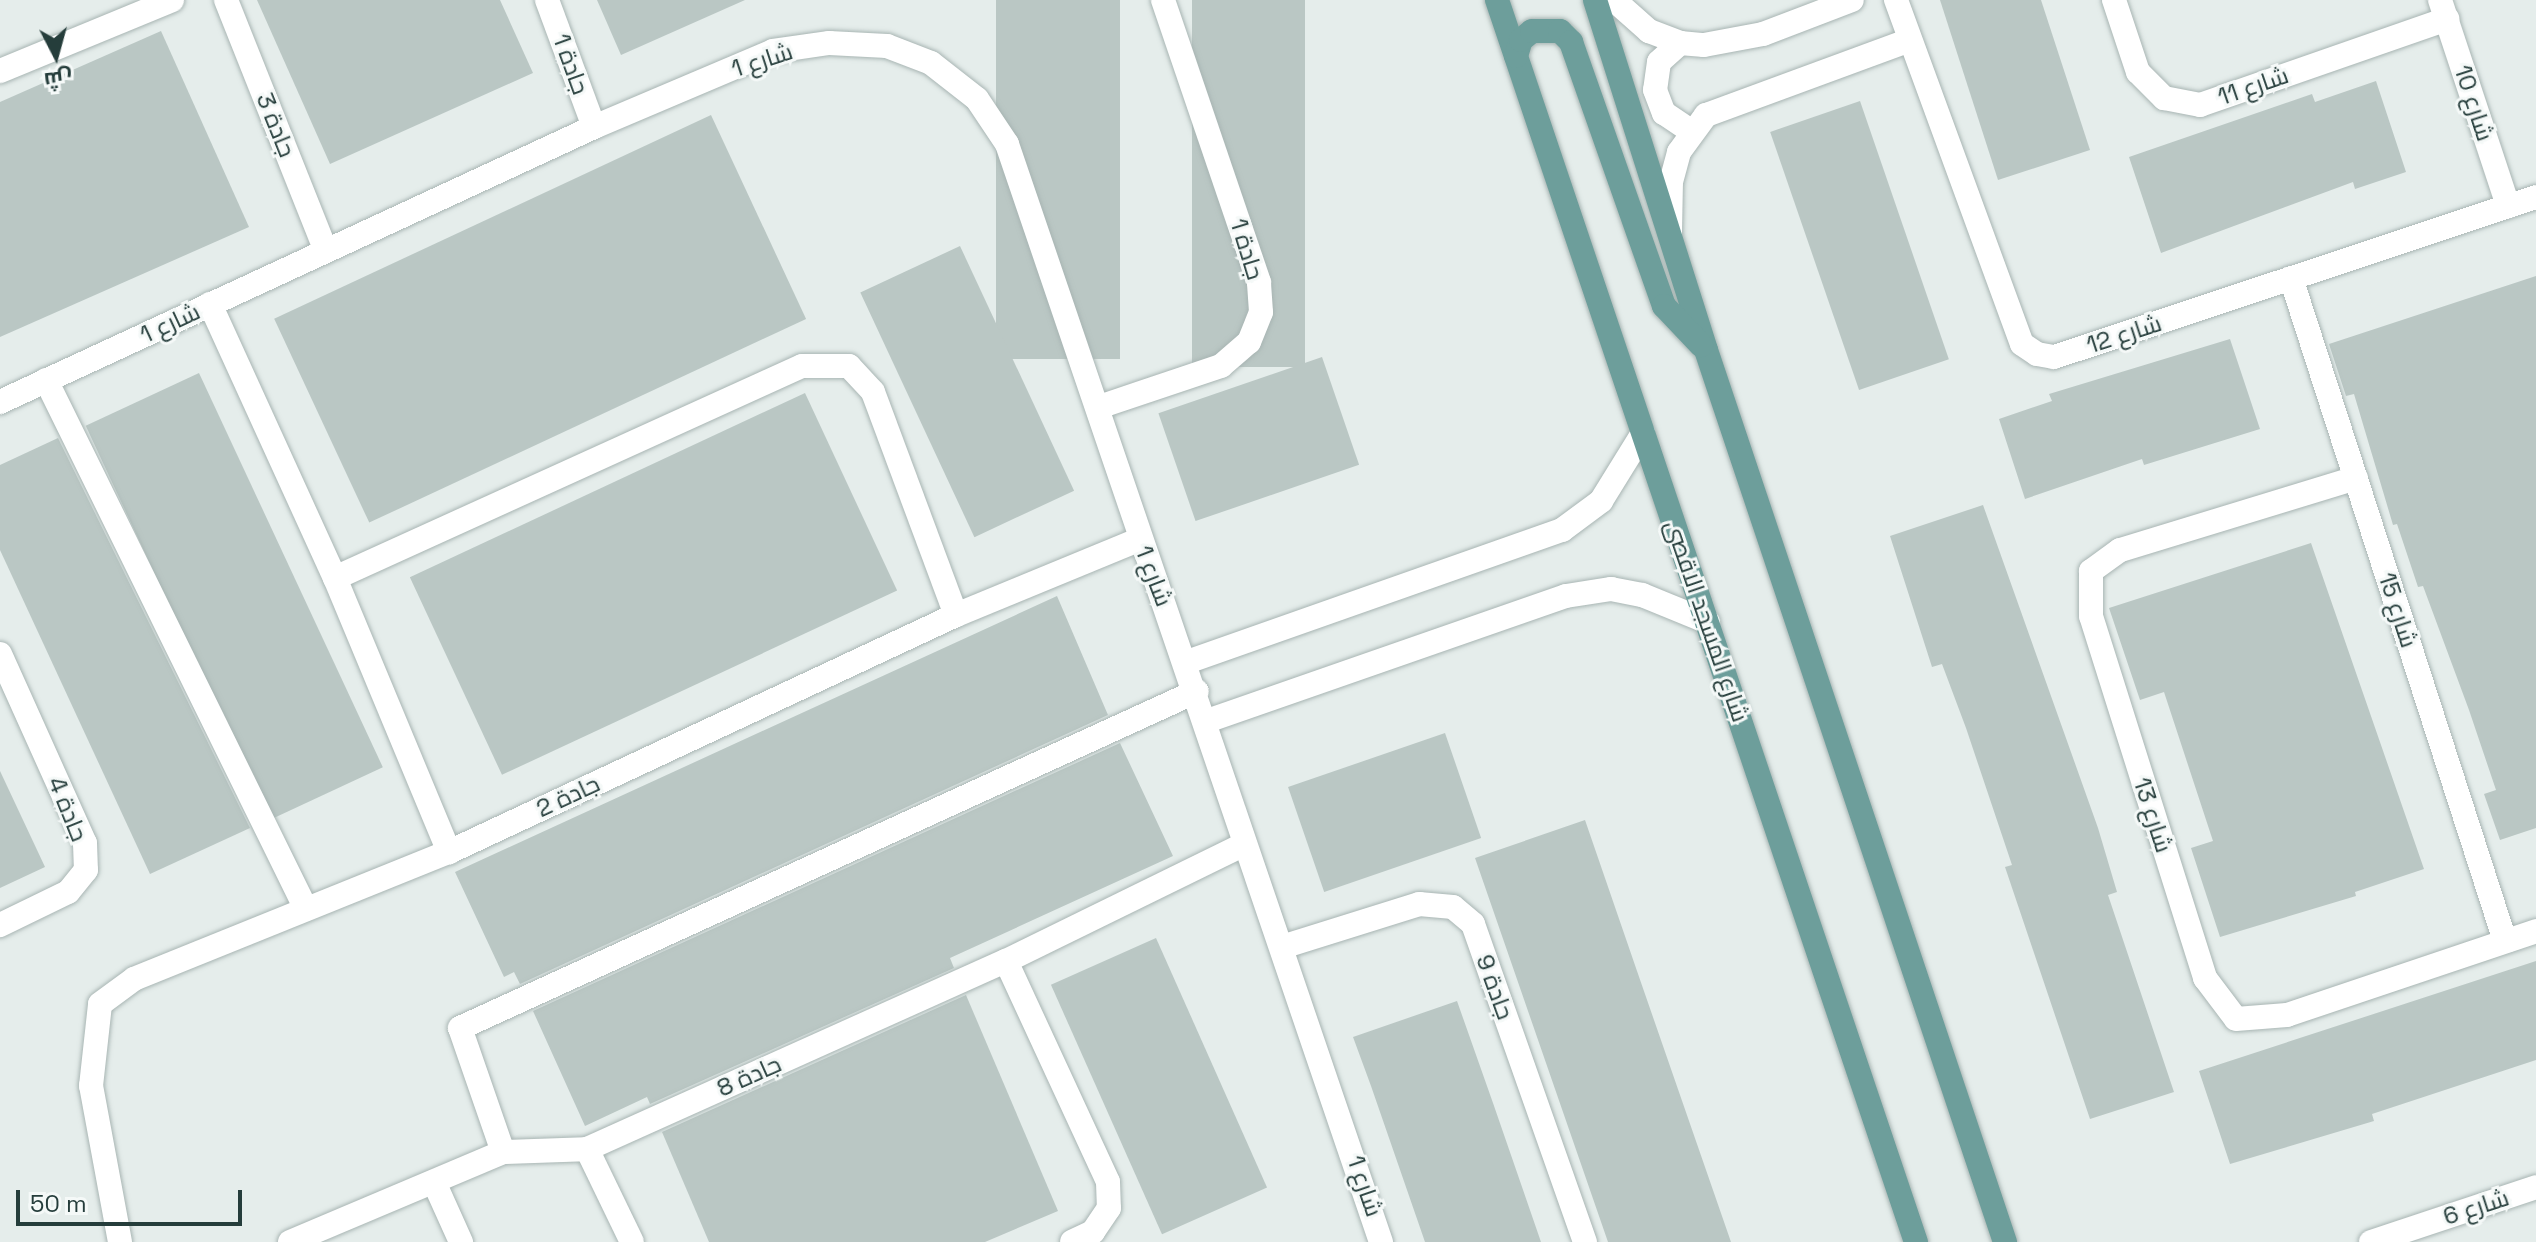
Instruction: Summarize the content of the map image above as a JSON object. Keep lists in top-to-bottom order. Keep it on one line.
{"streets":{"main road":["شارع المسجد الاقصى"],"street":["شارع 1","جادة 1","شارع 11","شارع 10","جادة 3","شارع 12","شارع 15","جادة 2","جادة 4","شارع 13","جادة 9","جادة 8","شارع 6"]},"crossings":[["شارع 1","جادة 1"],["شارع 1","جادة 3"],["شارع 1","جادة 2"],["شارع 1","جادة 9"],["شارع 1","جادة 8"],["شارع 11","شارع 10"],["شارع 10","شارع 12"],["شارع 12","شارع 15"],["شارع 15","شارع 13"]],"scale_bar":"50 m","north":"bottom"}
